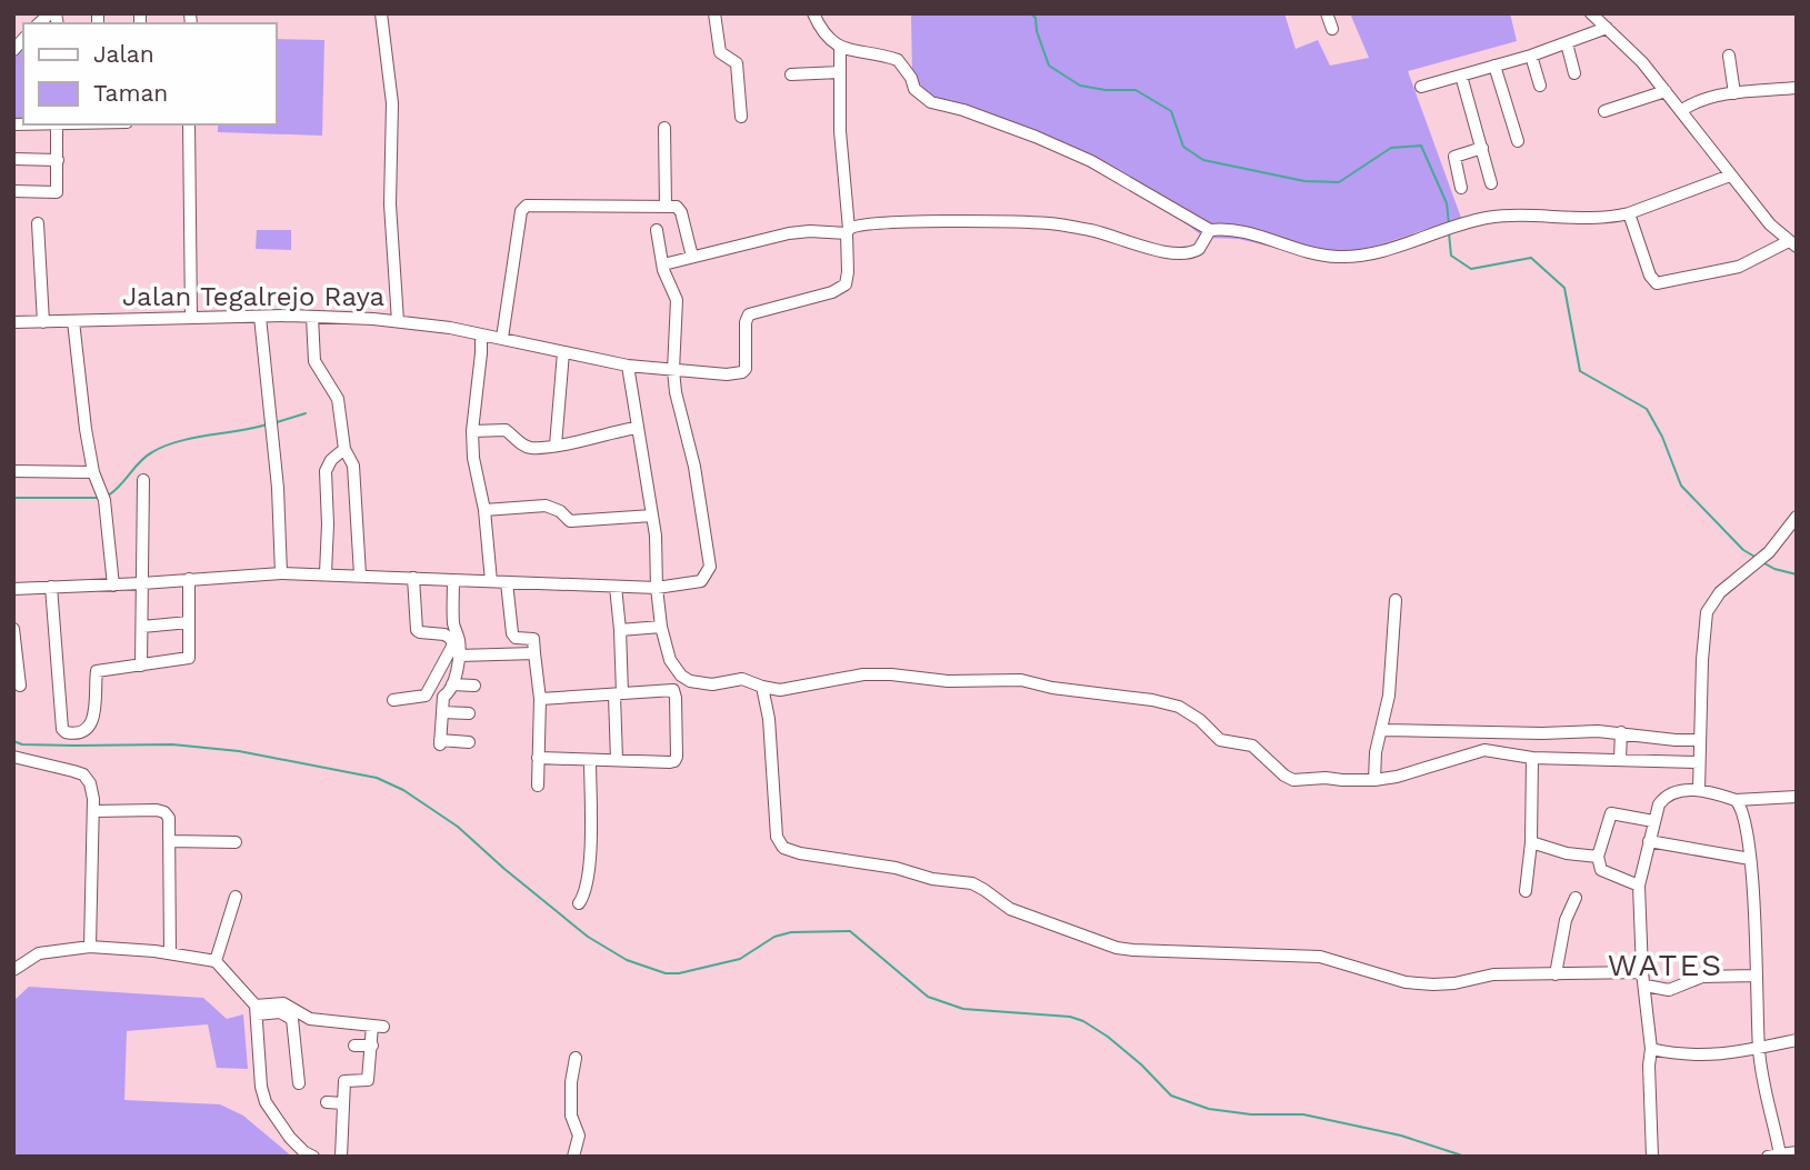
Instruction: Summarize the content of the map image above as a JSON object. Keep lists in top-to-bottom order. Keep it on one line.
{"streets":{"street":["Jalan Tegalrejo Raya"]},"districts":["WATES"],"legend":["Jalan","Taman"]}
